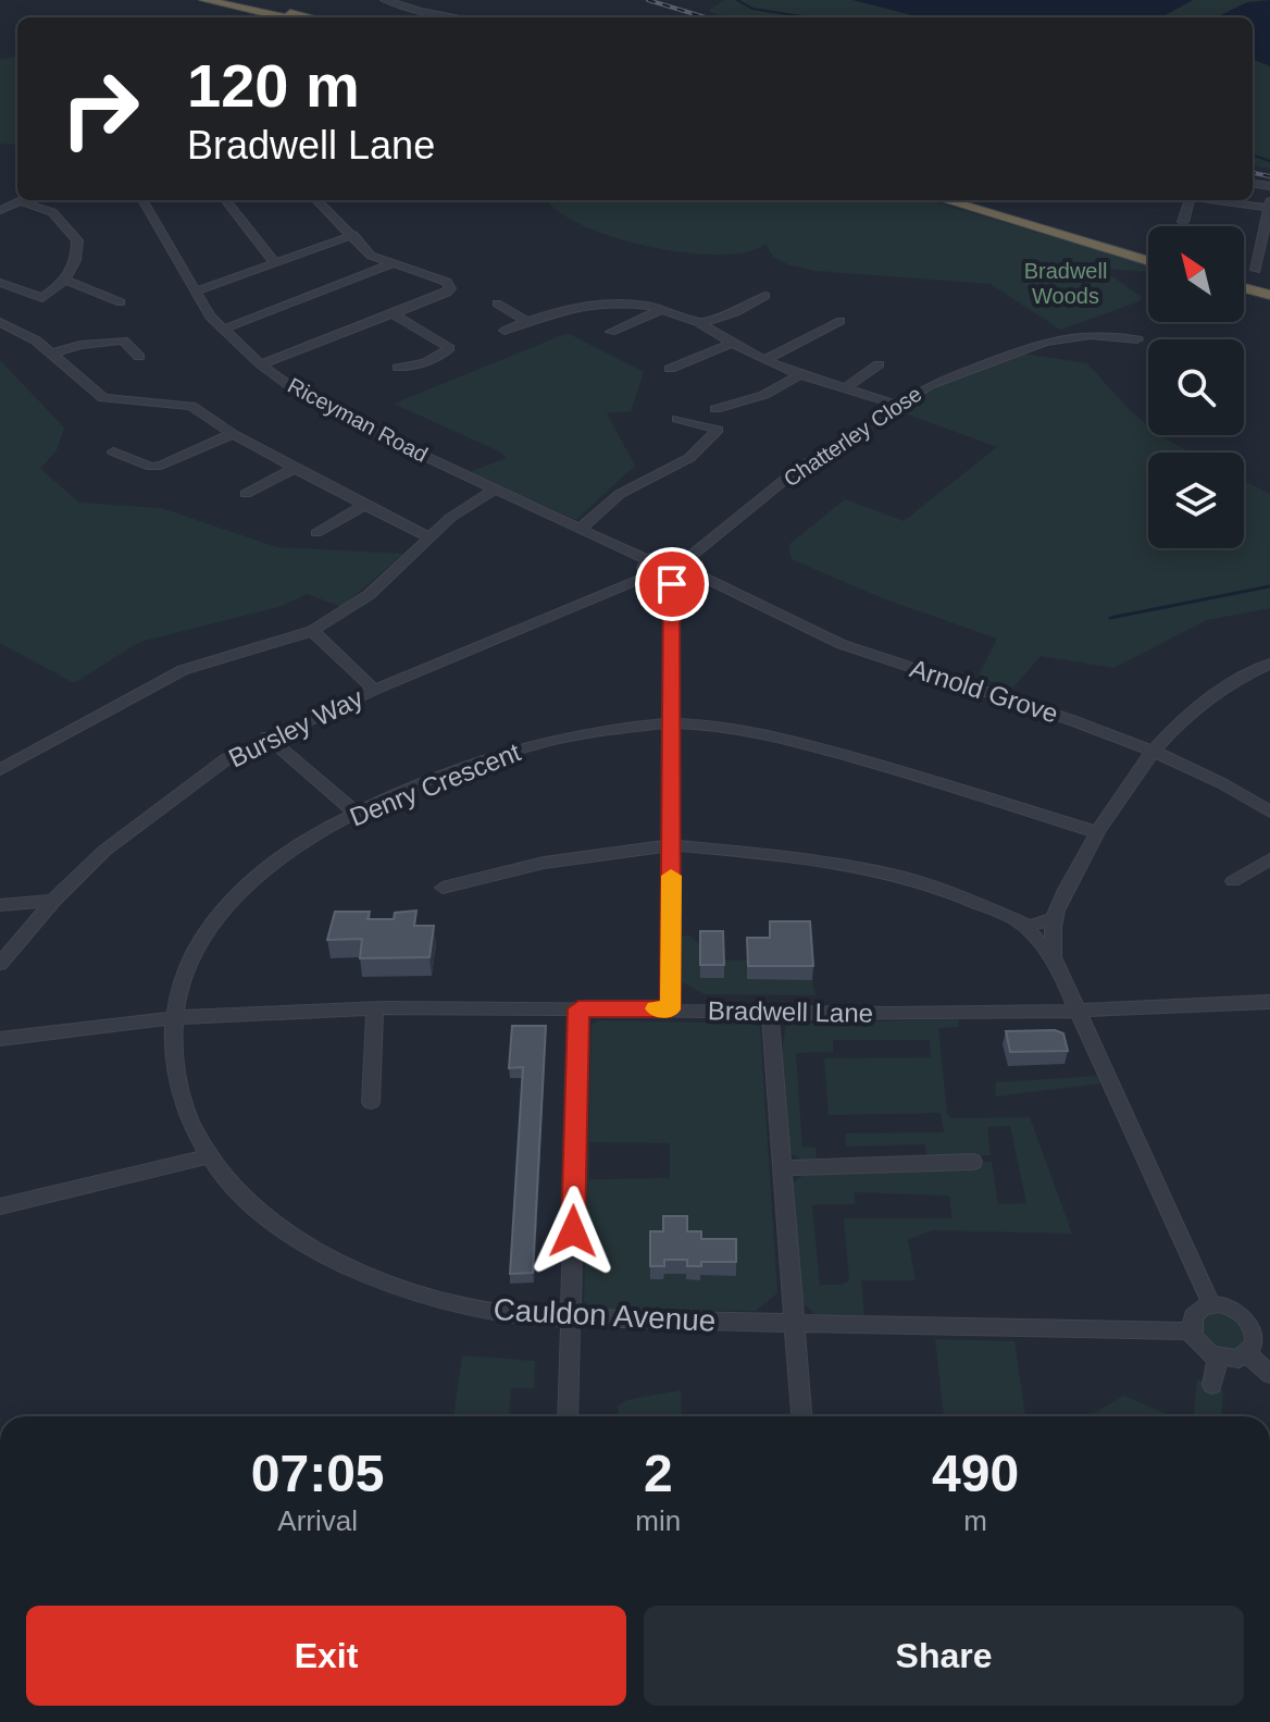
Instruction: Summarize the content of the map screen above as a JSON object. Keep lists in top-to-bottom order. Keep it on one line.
{"streets":{"street":["Riceyman Road","Chatterley Close","Arnold Grove","Bursley Way","Denry Crescent","Bradwell Lane","Cauldon Avenue"]},"crossings":[["Riceyman Road","Bursley Way"],["Denry Crescent","Bradwell Lane"],["Denry Crescent","Cauldon Avenue"],["Bradwell Lane","Cauldon Avenue"]],"parks":["Bradwell Woods"],"north":"top left","page":{"turn":["120 m","Bradwell Lane"],"eta":["07:05","Arrival","2","min","490","m"],"buttons":["Exit","Share"]}}
